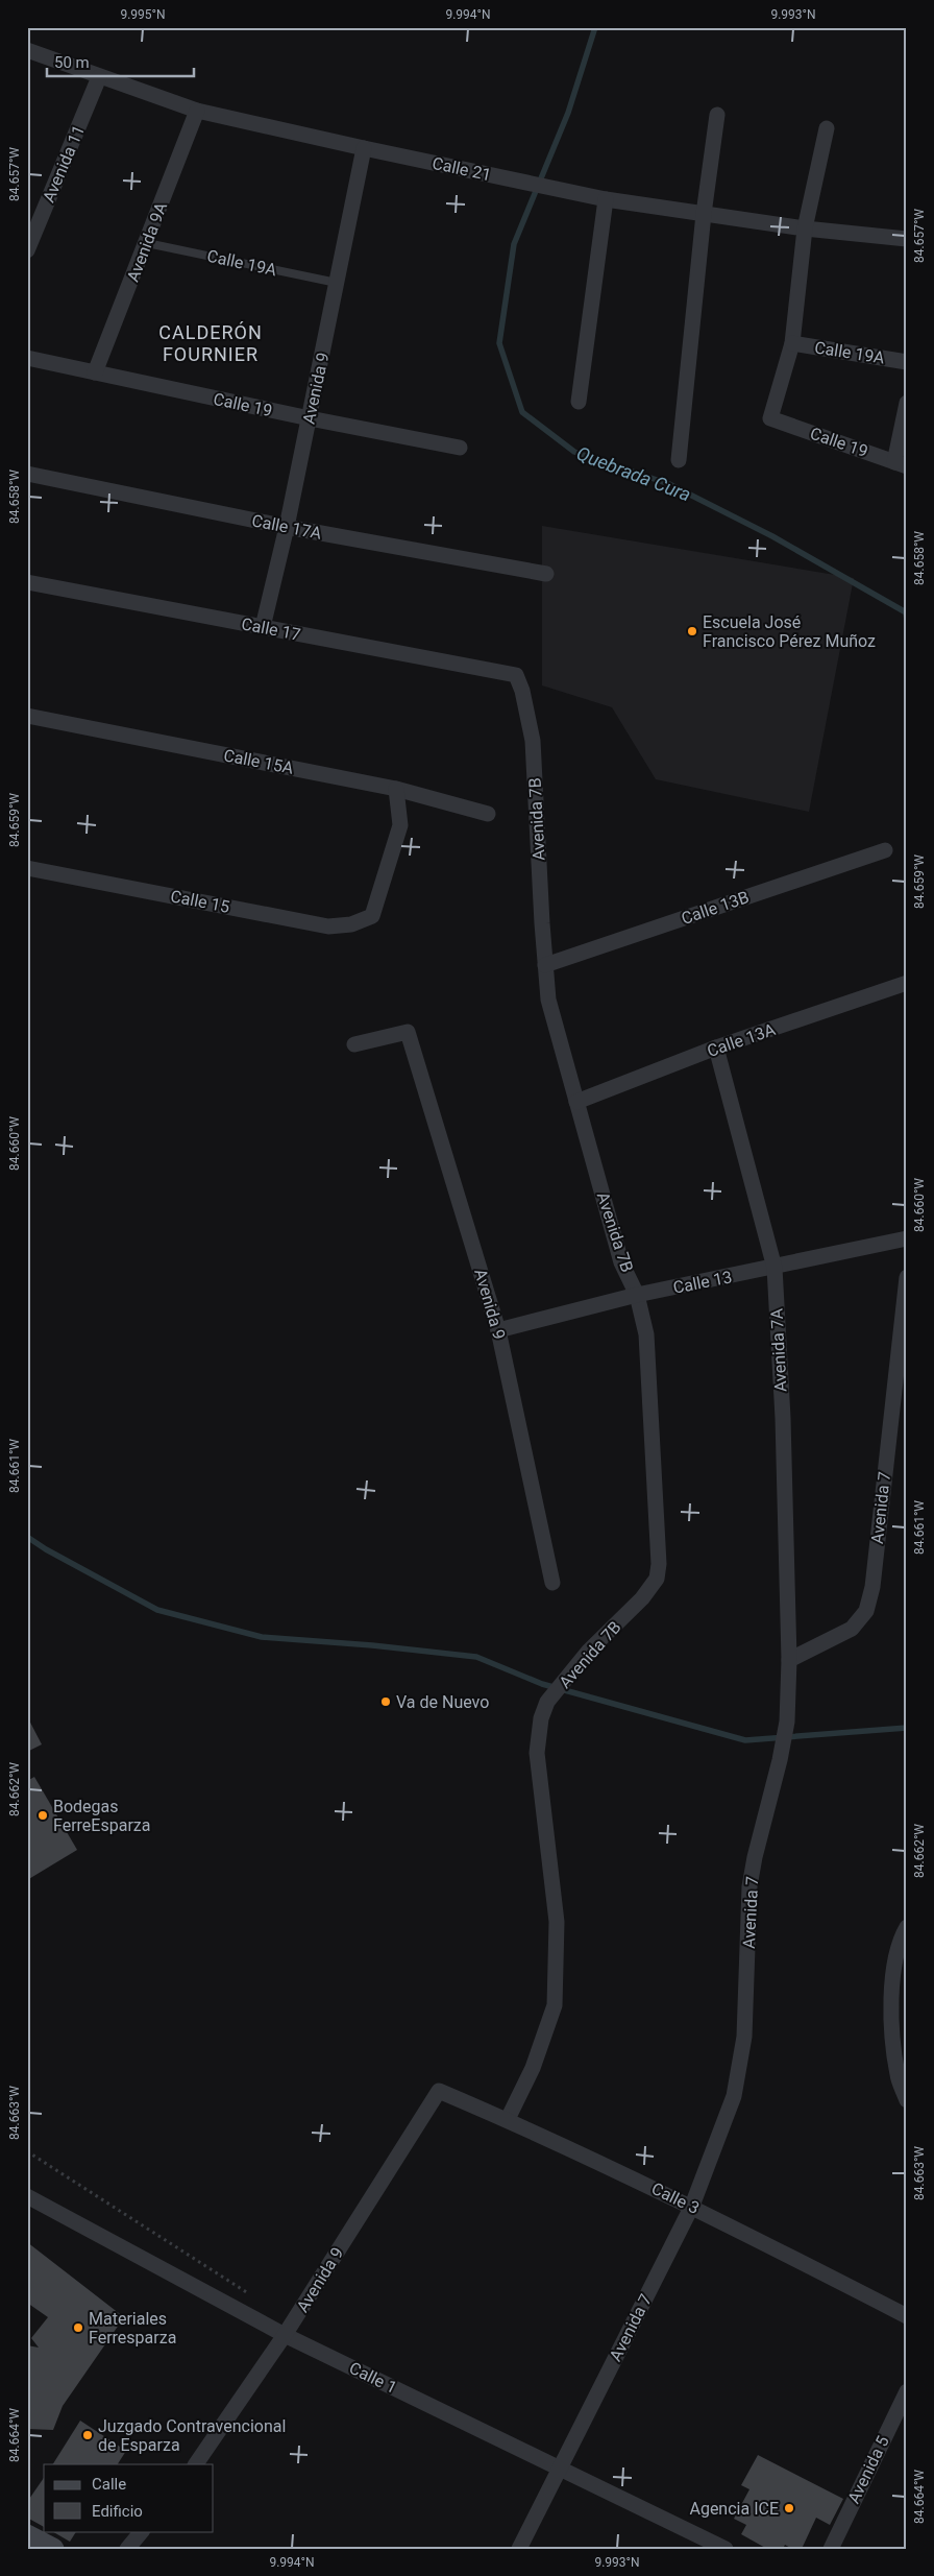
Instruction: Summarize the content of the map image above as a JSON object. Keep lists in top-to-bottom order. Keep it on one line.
{"streets":{"street":["Avenida 11","Calle 21","Avenida 9A","Calle 19A","Avenida 9","Calle 19","Calle 17A","Calle 17","Calle 15A","Avenida 7B","Calle 15","Calle 13B","Calle 13A","Calle 13","Avenida 7A","Avenida 7","Calle 3","Calle 1","Avenida 5"]},"crossings":[["Avenida 11","Calle 21"],["Calle 21","Avenida 9A"],["Calle 21","Avenida 9"],["Avenida 9A","Calle 19A"],["Avenida 9A","Calle 19"],["Calle 19A","Avenida 9"],["Calle 19A","Calle 19"],["Avenida 9","Calle 19"],["Avenida 9","Calle 17A"],["Avenida 9","Calle 17"],["Avenida 9","Calle 13"],["Avenida 9","Calle 3"],["Avenida 9","Calle 1"],["Calle 17","Avenida 7B"],["Calle 15A","Calle 15"],["Avenida 7B","Calle 13B"],["Avenida 7B","Calle 13A"],["Avenida 7B","Calle 13"],["Avenida 7B","Calle 3"],["Calle 13A","Avenida 7A"],["Calle 13","Avenida 7A"],["Avenida 7A","Avenida 7"],["Avenida 7","Calle 3"],["Avenida 7","Calle 1"]],"districts":["CALDERÓN FOURNIER"],"water":["Quebrada Cura"],"places":["Escuela José Francisco Pérez Muñoz","Va de Nuevo","Bodegas FerreEsparza","Materiales Ferresparza","Juzgado Contravencional de Esparza","Agencia ICE"],"legend":["Calle","Edificio"],"scale_bar":"50 m","coordinates":["9.995°N","9.994°N","9.993°N","84.657°W","84.658°W","84.659°W","84.660°W","84.661°W","84.662°W","84.663°W","84.664°W"]}
